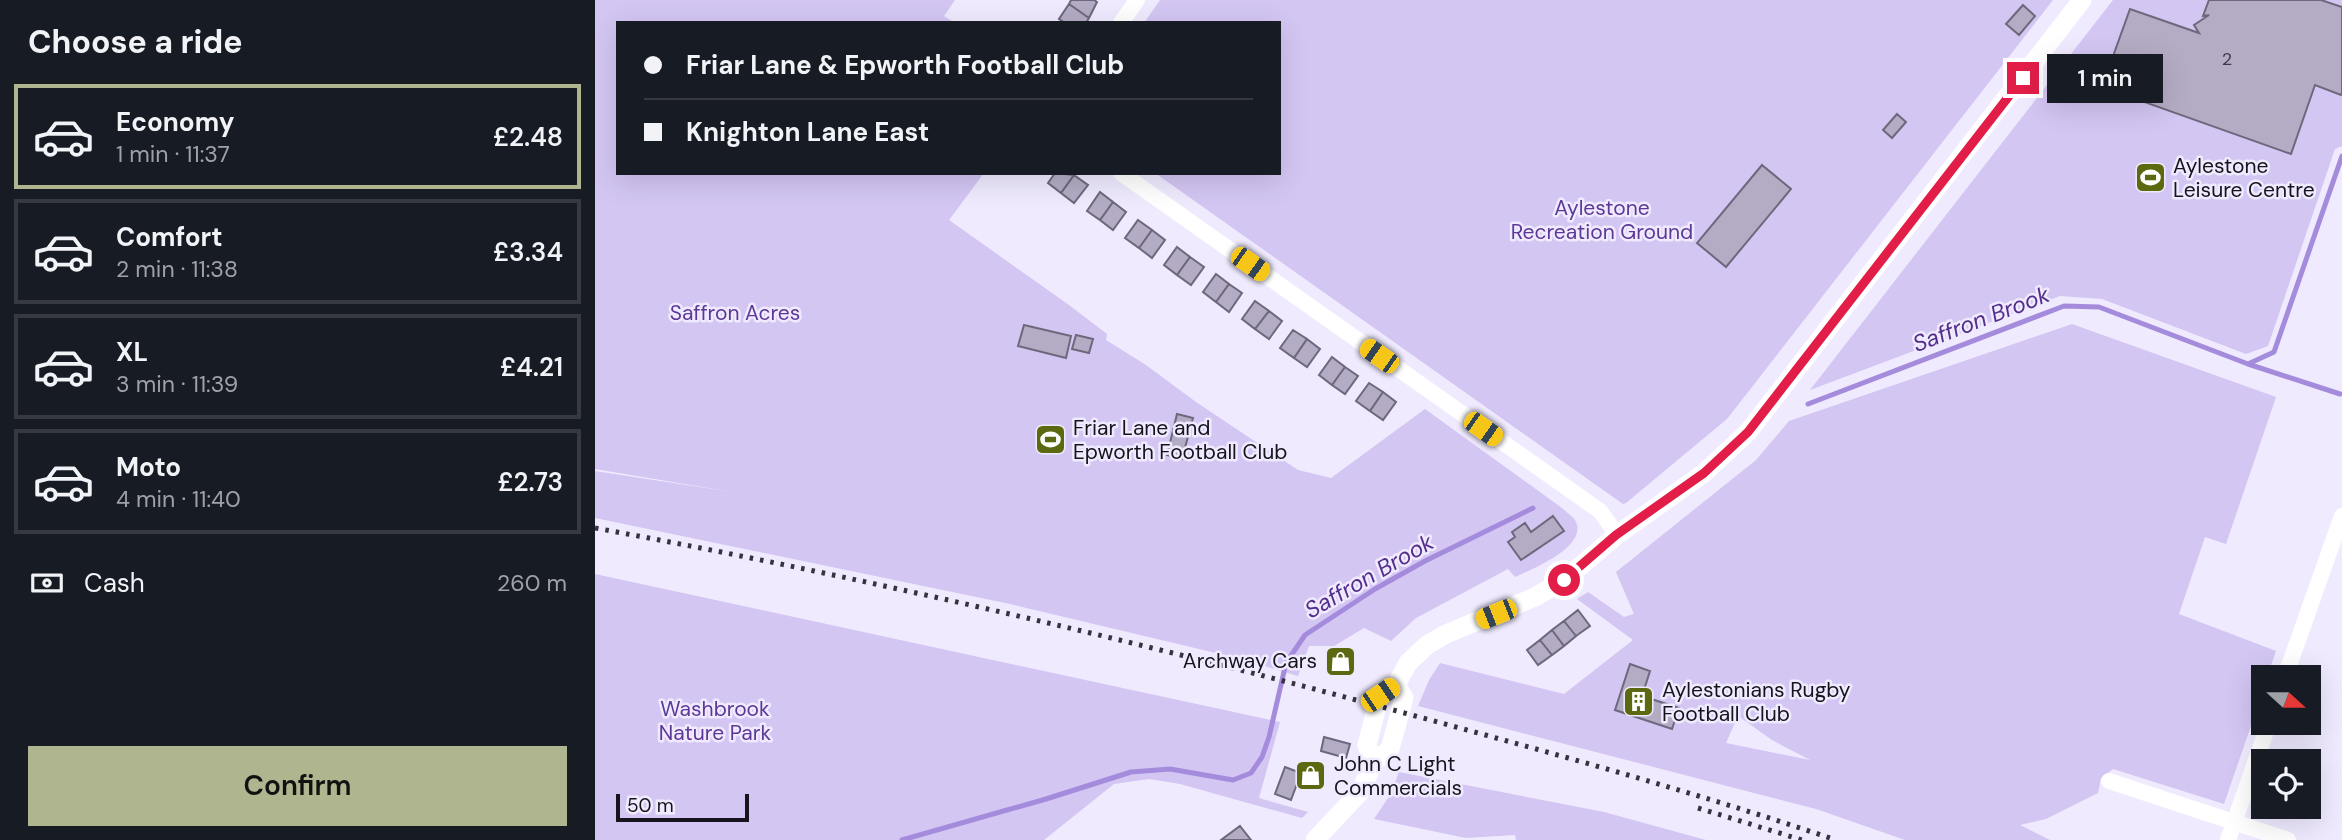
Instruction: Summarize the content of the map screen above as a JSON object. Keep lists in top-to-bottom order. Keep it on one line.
{"water":["Saffron Brook"],"parks":["Aylestone Recreation Ground","Saffron Acres","Washbrook Nature Park"],"places":{"sports":["Aylestone Leisure Centre","Friar Lane and Epworth Football Club"],"shop":["Archway Cars","John C Light Commercials"],"building":["Aylestonians Rugby Football Club"]},"house_numbers":["2"],"scale_bar":"50 m","north":"right","page":{"heading":"Choose a ride","banner":["Friar Lane & Epworth Football Club","Knighton Lane East"],"bubble":"1 min","list":[{"name":"Economy","note":"1 min · 11:37","value":"£2.48"},{"name":"Comfort","note":"2 min · 11:38","value":"£3.34"},{"name":"XL","note":"3 min · 11:39","value":"£4.21"},{"name":"Moto","note":"4 min · 11:40","value":"£2.73"}],"pay":["Cash","260 m"],"buttons":"Confirm","scale":"50 m"}}
